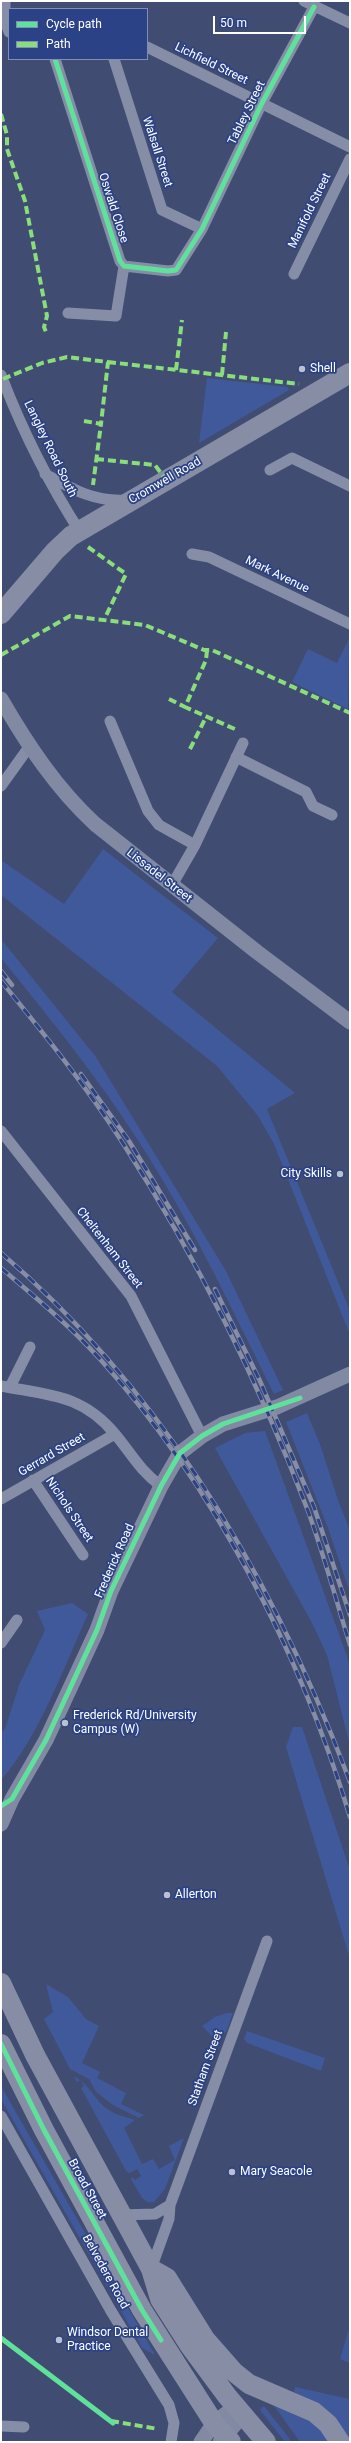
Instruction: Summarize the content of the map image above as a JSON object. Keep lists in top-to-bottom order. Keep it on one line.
{"streets":{"highway":["Cromwell Road","Broad Street"],"main road":["Lissadel Street","Frederick Road"],"street":["Lichfield Street","Tabley Street","Walsall Street","Oswald Close","Manifold Street","Langley Road South","Mark Avenue","Cheltenham Street","Gerrard Street","Nichols Street","Statham Street","Belvedere Road"]},"crossings":[["Lichfield Street","Tabley Street"],["Tabley Street","Walsall Street"],["Langley Road South","Cromwell Road"],["Cheltenham Street","Frederick Road"],["Gerrard Street","Nichols Street"],["Statham Street","Broad Street"]],"places":["Shell","City Skills","Frederick Rd/University Campus (W)","Allerton","Mary Seacole","Windsor Dental Practice"],"legend":["Cycle path","Path"],"scale_bar":"50 m"}
